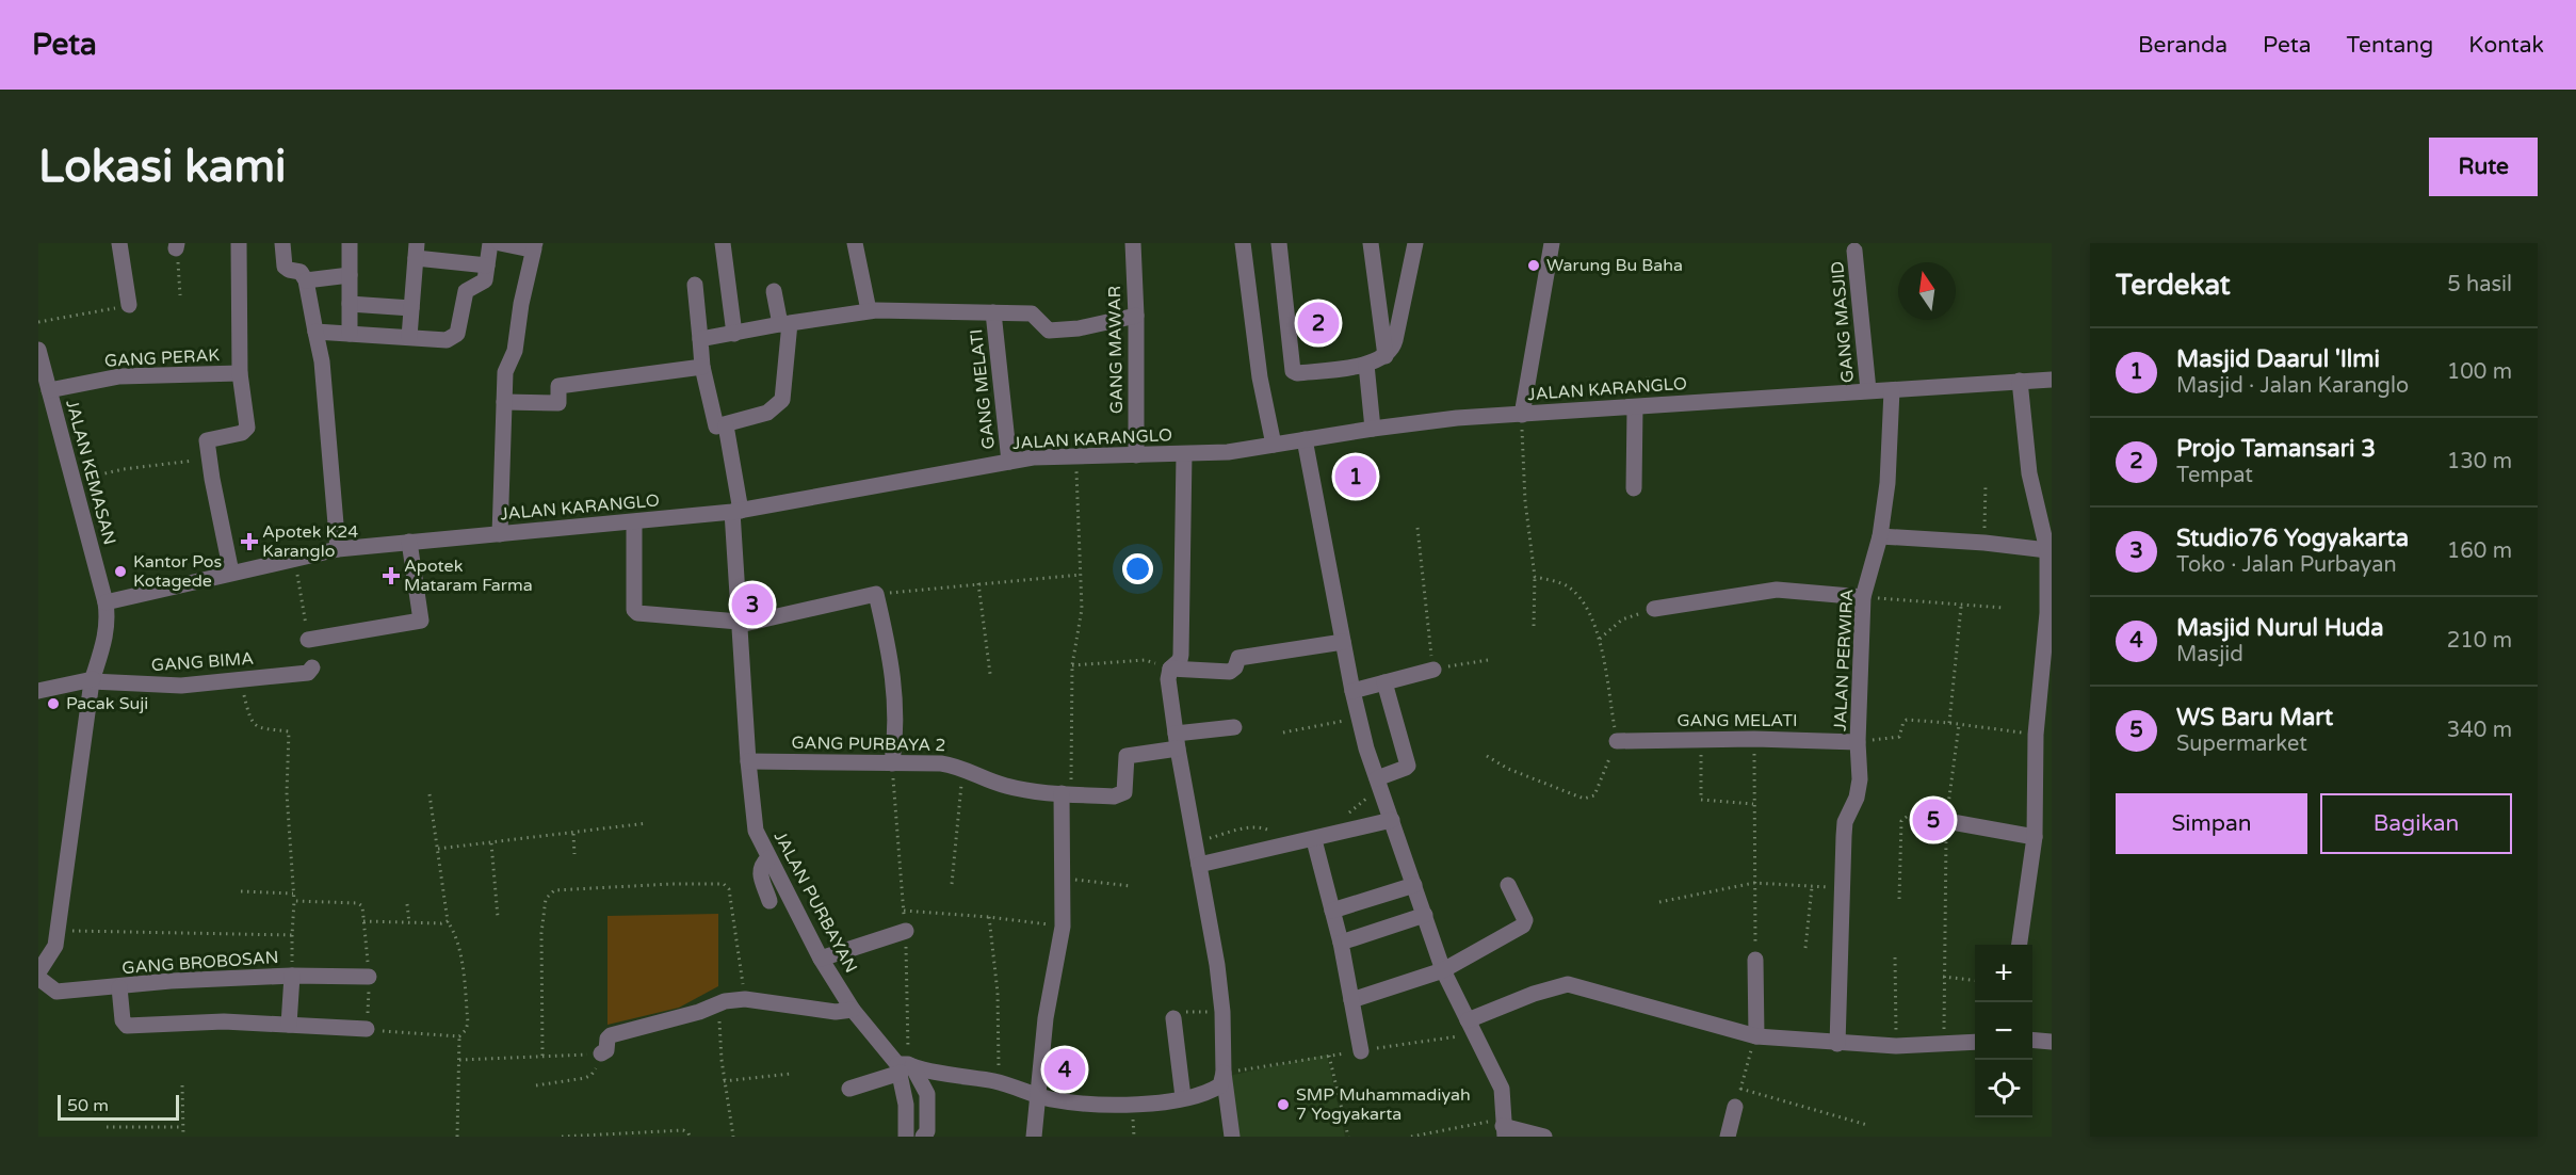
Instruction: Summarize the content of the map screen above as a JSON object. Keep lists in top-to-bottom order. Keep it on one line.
{"streets":{"street":["GANG MASJID","GANG MAWAR","GANG PERAK","GANG MELATI","JALAN KARANGLO","JALAN KEMASAN","JALAN PERWIRA","GANG BIMA","GANG PURBAYA 2","JALAN PURBAYAN","GANG BROBOSAN"]},"crossings":[["GANG MASJID","JALAN KARANGLO"],["GANG MAWAR","JALAN KARANGLO"],["GANG PERAK","JALAN KEMASAN"],["GANG MELATI","JALAN KARANGLO"],["GANG MELATI","JALAN PERWIRA"],["JALAN KARANGLO","JALAN KEMASAN"],["JALAN KARANGLO","JALAN PERWIRA"],["JALAN KARANGLO","JALAN PURBAYAN"],["JALAN KEMASAN","GANG BIMA"],["GANG PURBAYA 2","JALAN PURBAYAN"]],"places":{"other":["Warung Bu Baha","Kantor Pos Kotagede","Pacak Suji","SMP Muhammadiyah 7 Yogyakarta"],"health":["Apotek K24 Karanglo","Apotek Mataram Farma"]},"scale_bar":"50 m","north":"top","page":{"header":"Peta","nav":["Beranda","Peta","Tentang","Kontak"],"buttons":["Rute",["Simpan","Bagikan"]],"title":"Lokasi kami","heading":["Terdekat","5 hasil"],"pins":["2","1","3","5","4"],"list":[{"mark":"1","name":"Masjid Daarul 'Ilmi","note":"Masjid · Jalan Karanglo","value":"100 m"},{"mark":"2","name":"Projo Tamansari 3","note":"Tempat","value":"130 m"},{"mark":"3","name":"Studio76 Yogyakarta","note":"Toko · Jalan Purbayan","value":"160 m"},{"mark":"4","name":"Masjid Nurul Huda","note":"Masjid","value":"210 m"},{"mark":"5","name":"WS Baru Mart","note":"Supermarket","value":"340 m"}],"map_buttons":["+","−"],"scale":"50 m"}}
